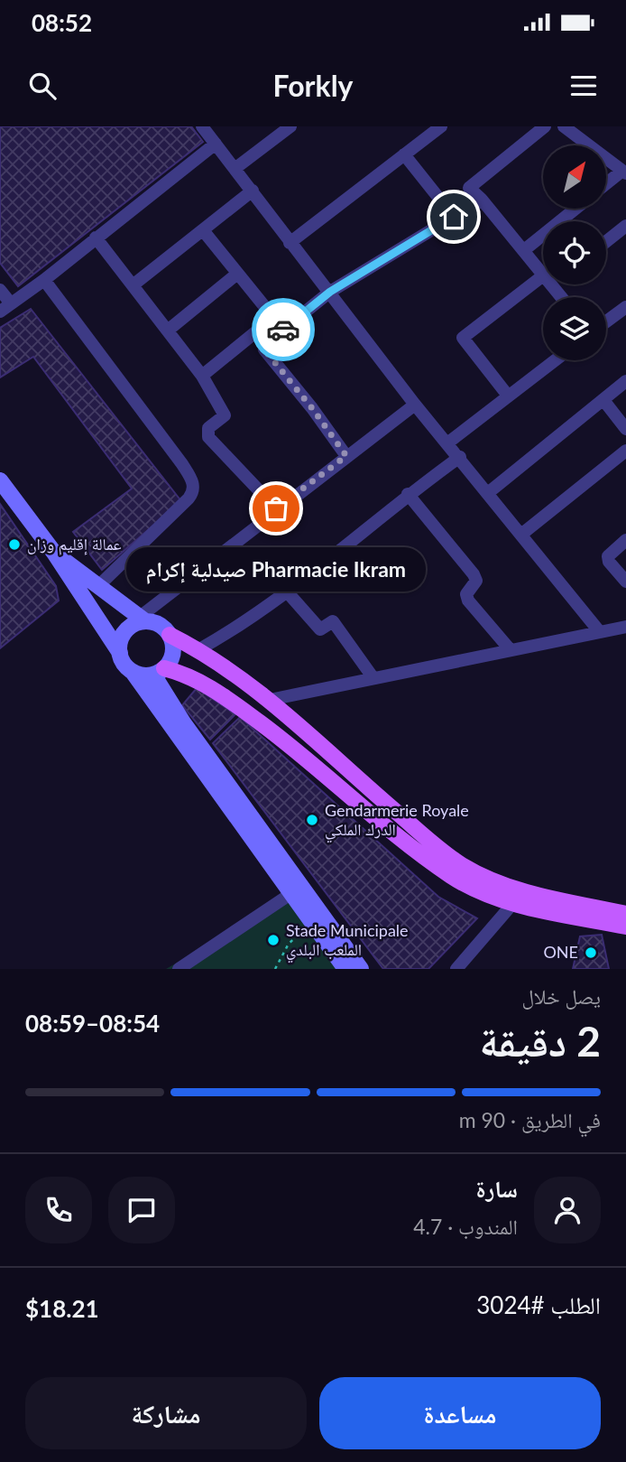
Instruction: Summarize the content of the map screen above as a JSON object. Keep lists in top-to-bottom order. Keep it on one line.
{"places":["Pharmacie Ikram صيدلية إكرام","عمالة إقليم وزان","Gendarmerie Royale الدرك الملكي","Stade Municipale الملعب البلدي","ONE"],"north":"top right","page":{"status":"08:52","header":"Forkly","bubble":"Pharmacie Ikram صيدلية إكرام","heading":["2 دقيقة","يصل خلال","08:54–08:59"],"panel":["سارة","المندوب · 4.7","الطلب #3024","$18.21"],"bar":"في الطريق · 90 m","buttons":["مساعدة","مشاركة"]}}
